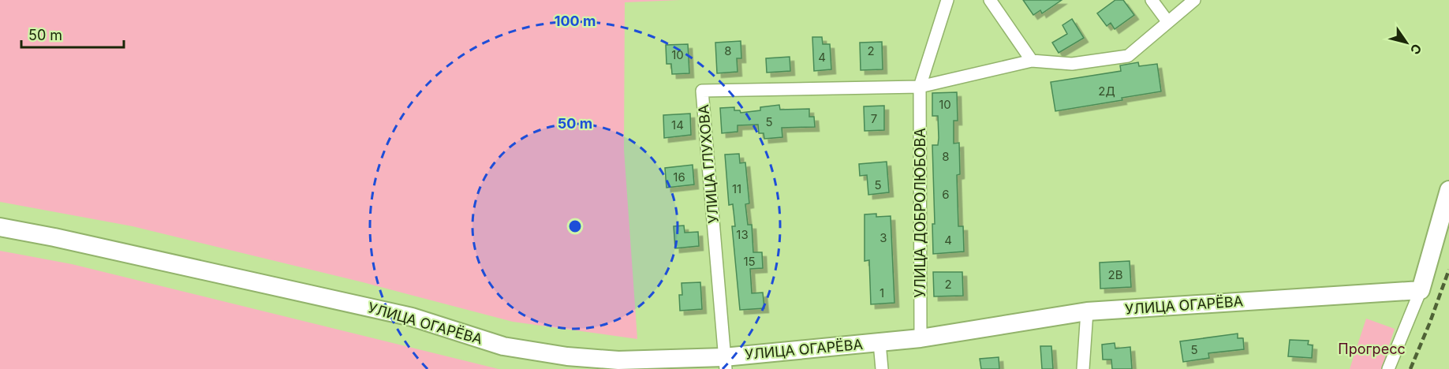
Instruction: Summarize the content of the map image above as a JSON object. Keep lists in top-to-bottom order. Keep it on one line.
{"streets":{"main road":["УЛИЦА ОГАРЁВА"],"street":["УЛИЦА ГЛУХОВА","УЛИЦА ДОБРОЛЮБОВА"]},"crossings":[["УЛИЦА ГЛУХОВА","УЛИЦА ДОБРОЛЮБОВА"],["УЛИЦА ГЛУХОВА","УЛИЦА ОГАРЁВА"],["УЛИЦА ДОБРОЛЮБОВА","УЛИЦА ОГАРЁВА"]],"parks":["Прогресс"],"house_numbers":["8","2","10","4","2Д","10","7","5","14","8","16","5","11","6","13","3","4","15","2В","2","1","5"],"scale_bar":"50 m","north":"bottom right","rings":["100 m","50 m"]}
